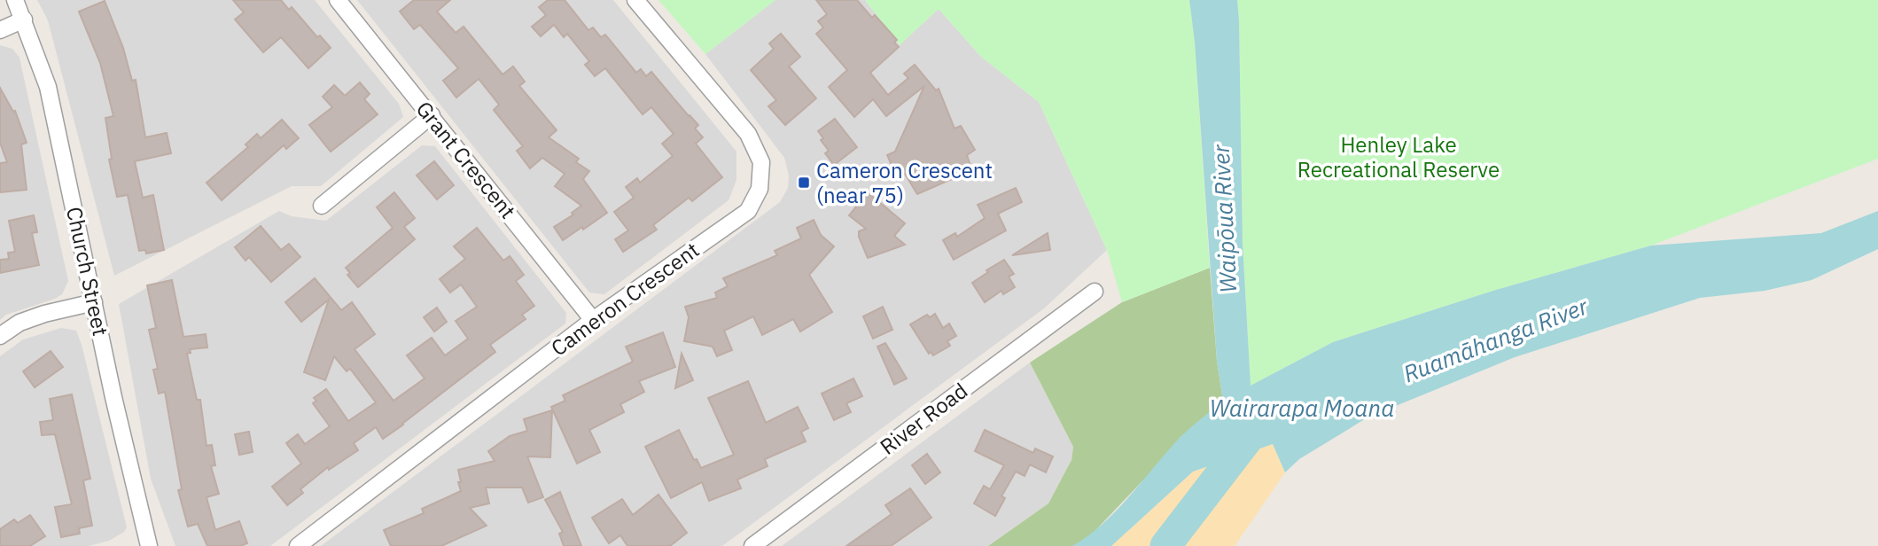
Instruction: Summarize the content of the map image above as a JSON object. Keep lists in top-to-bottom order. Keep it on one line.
{"streets":{"street":["Grant Crescent","Church Street","Cameron Crescent","River Road"]},"crossings":[["Grant Crescent","Cameron Crescent"]],"water":["Waipōua River","Ruamāhanga River","Wairarapa Moana"],"parks":["Henley Lake Recreational Reserve"],"places":{"transit":["Cameron Crescent (near 75)"]}}
